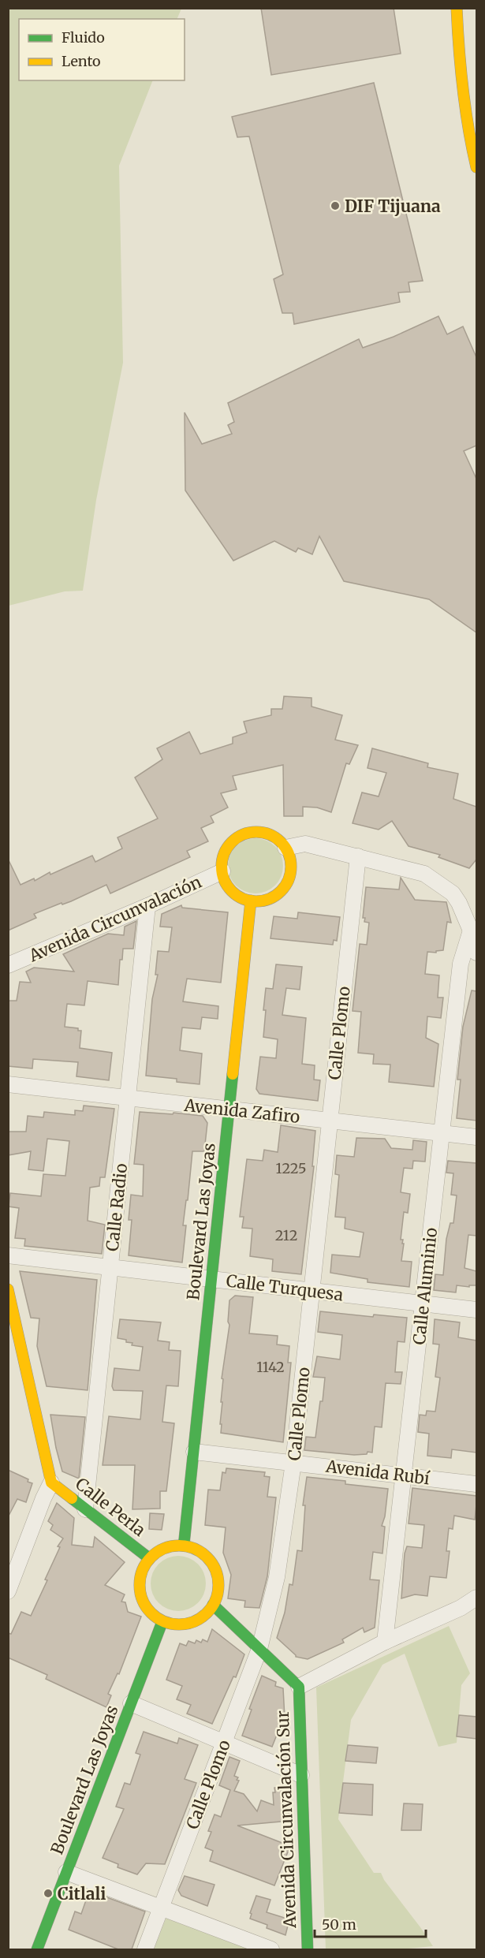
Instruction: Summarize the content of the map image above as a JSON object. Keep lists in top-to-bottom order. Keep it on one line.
{"streets":{"street":["Avenida Circunvalación","Calle Plomo","Avenida Zafiro","Calle Radio","Boulevard Las Joyas","Calle Aluminio","Calle Turquesa","Avenida Rubí","Calle Perla","Avenida Circunvalación Sur"]},"crossings":[["Avenida Circunvalación","Calle Radio"],["Avenida Circunvalación","Boulevard Las Joyas"],["Calle Plomo","Avenida Zafiro"],["Calle Plomo","Calle Turquesa"],["Calle Plomo","Avenida Rubí"],["Avenida Zafiro","Calle Radio"],["Avenida Zafiro","Boulevard Las Joyas"],["Avenida Zafiro","Calle Aluminio"],["Calle Radio","Calle Turquesa"],["Calle Radio","Calle Perla"],["Boulevard Las Joyas","Calle Turquesa"],["Boulevard Las Joyas","Avenida Rubí"],["Boulevard Las Joyas","Calle Perla"],["Calle Aluminio","Calle Turquesa"],["Calle Aluminio","Avenida Rubí"]],"places":["DIF Tijuana","Citlali"],"house_numbers":["1225","212","1142"],"legend":["Fluido","Lento"],"scale_bar":"50 m"}
